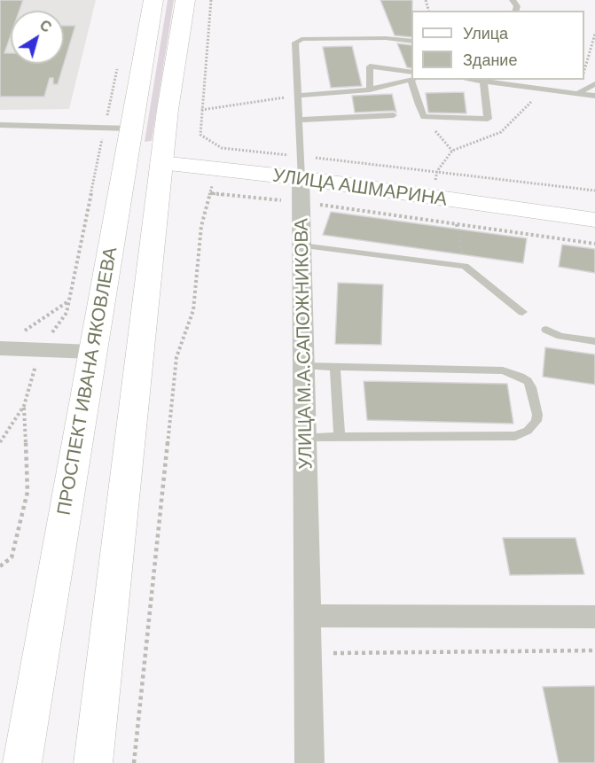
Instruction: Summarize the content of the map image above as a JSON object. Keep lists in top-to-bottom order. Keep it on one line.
{"streets":{"main road":["УЛИЦА АШМАРИНА","ПРОСПЕКТ ИВАНА ЯКОВЛЕВА"],"street":["УЛИЦА М.А.САПОЖНИКОВА"]},"crossings":[["УЛИЦА АШМАРИНА","УЛИЦА М.А.САПОЖНИКОВА"],["УЛИЦА АШМАРИНА","ПРОСПЕКТ ИВАНА ЯКОВЛЕВА"]],"legend":["Улица","Здание"],"north":"top right"}
